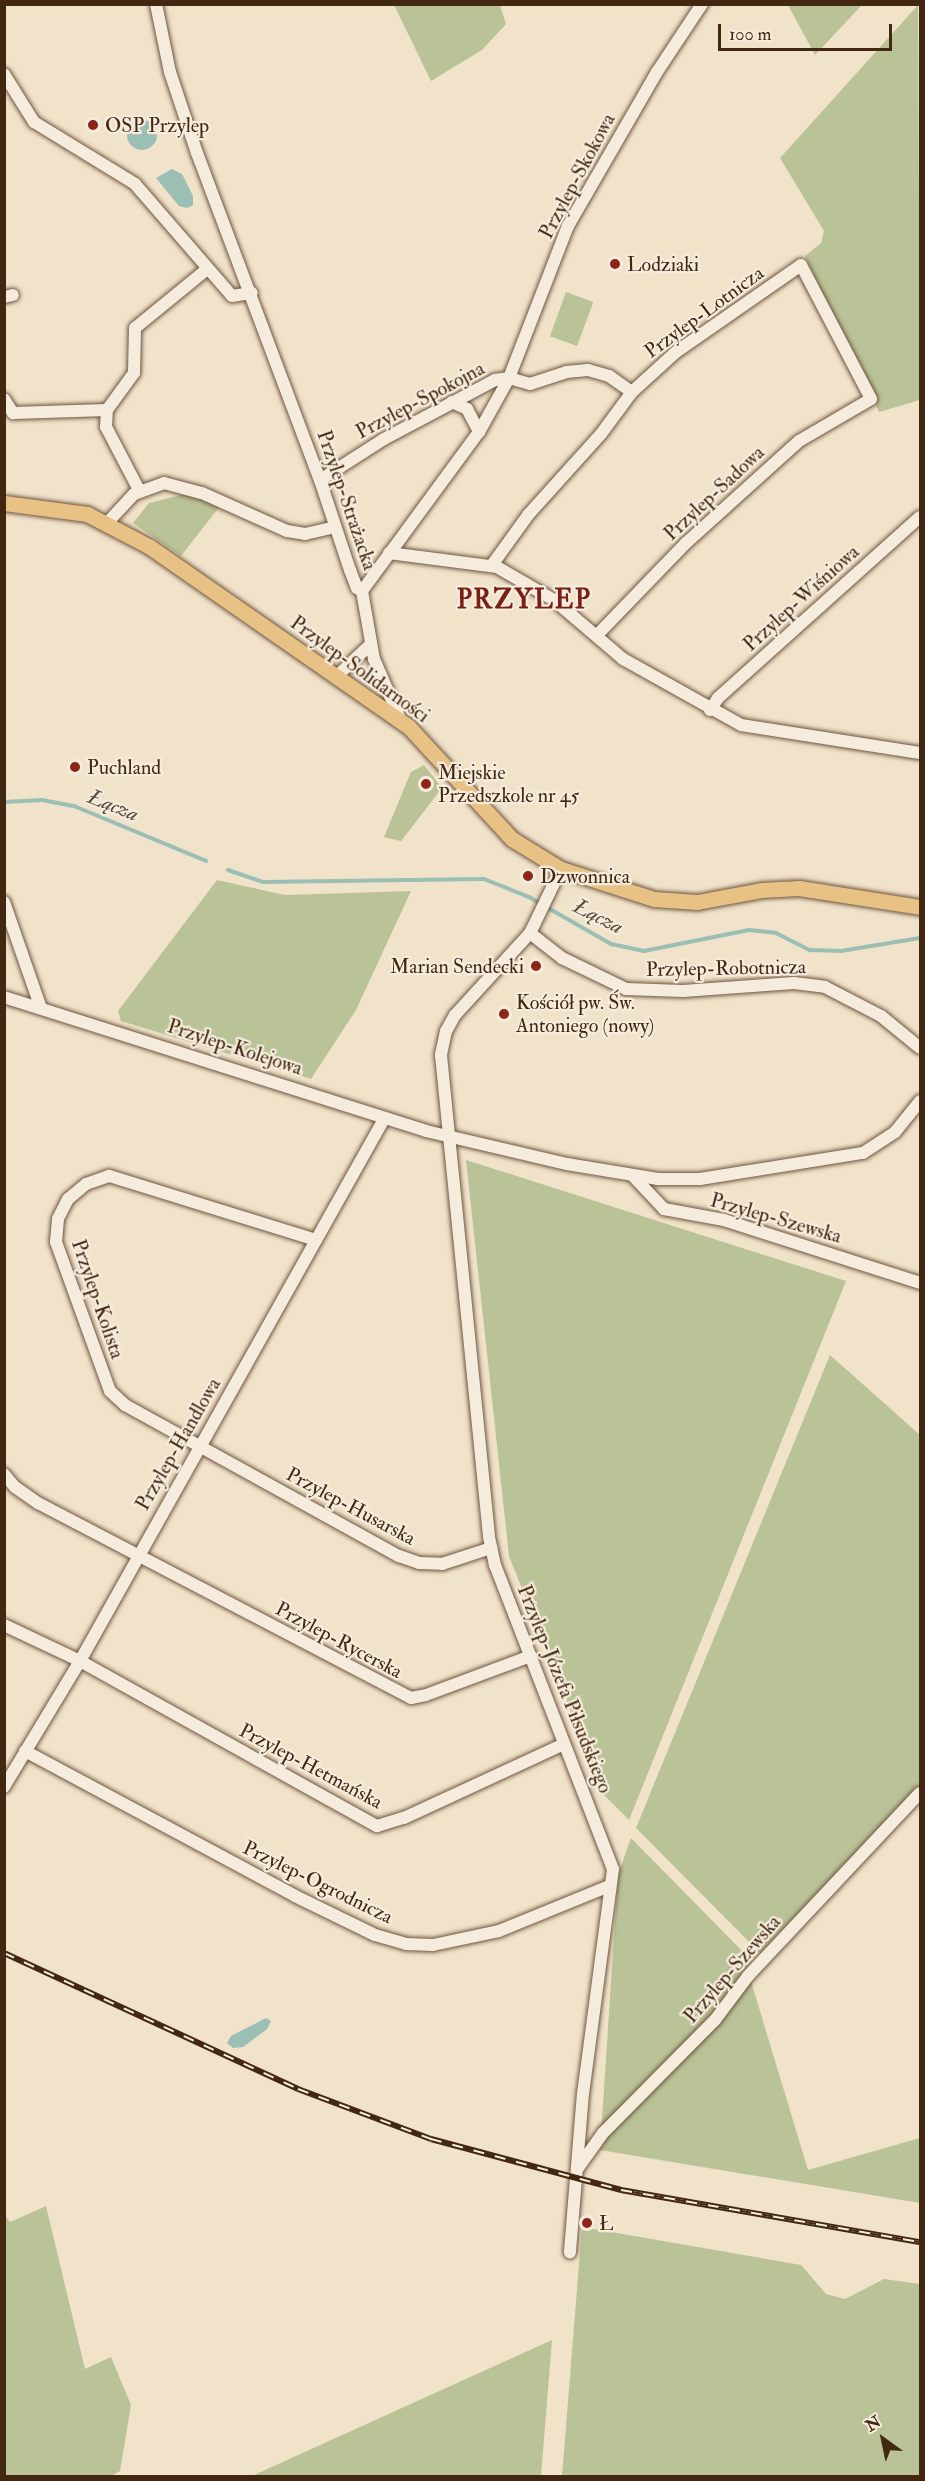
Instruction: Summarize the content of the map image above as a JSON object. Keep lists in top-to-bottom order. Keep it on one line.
{"streets":{"main road":["Przylep-Solidarności"],"street":["Przylep-Skokowa","Przylep-Lotnicza","Przylep-Spokojna","Przylep-Sadowa","Przylep-Strażacka","Przylep-Wiśniowa","Przylep-Robotnicza","Przylep-Kolejowa","Przylep-Szewska","Przylep-Kolista","Przylep-Handlowa","Przylep-Husarska","Przylep-Rycerska","Przylep-Józefa Piłsudskiego","Przylep-Hetmańska","Przylep-Ogrodnicza"]},"crossings":[["Przylep-Skokowa","Przylep-Spokojna"],["Przylep-Skokowa","Przylep-Strażacka"],["Przylep-Lotnicza","Przylep-Sadowa"],["Przylep-Spokojna","Przylep-Strażacka"],["Przylep-Strażacka","Przylep-Solidarności"],["Przylep-Kolejowa","Przylep-Szewska"],["Przylep-Kolejowa","Przylep-Handlowa"],["Przylep-Kolejowa","Przylep-Józefa Piłsudskiego"],["Przylep-Szewska","Przylep-Józefa Piłsudskiego"],["Przylep-Kolista","Przylep-Handlowa"],["Przylep-Kolista","Przylep-Husarska"],["Przylep-Handlowa","Przylep-Husarska"],["Przylep-Handlowa","Przylep-Rycerska"],["Przylep-Handlowa","Przylep-Hetmańska"],["Przylep-Handlowa","Przylep-Ogrodnicza"],["Przylep-Husarska","Przylep-Józefa Piłsudskiego"],["Przylep-Rycerska","Przylep-Józefa Piłsudskiego"],["Przylep-Józefa Piłsudskiego","Przylep-Hetmańska"],["Przylep-Józefa Piłsudskiego","Przylep-Ogrodnicza"]],"districts":["PRZYLEP"],"water":["Łącza"],"places":["OSP Przylep","Lodziaki","Puchland","Miejskie Przedszkole nr 45","Dzwonnica","Marian Sendecki","Kościół pw. Św. Antoniego (nowy)","Ł"],"scale_bar":"100 m","north":"top left"}
